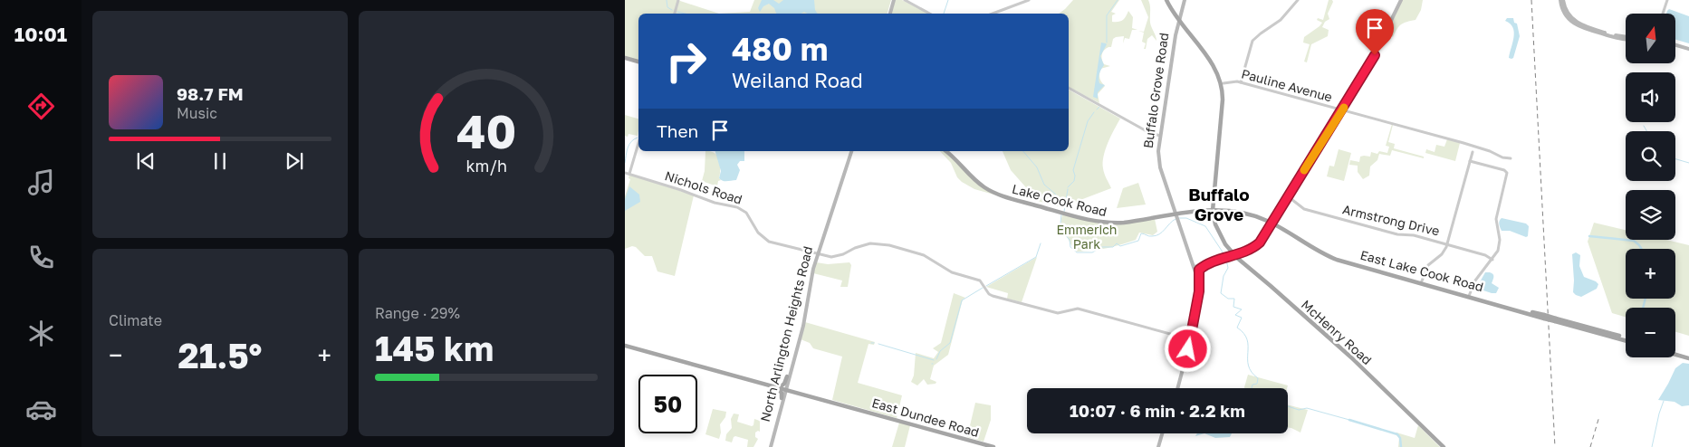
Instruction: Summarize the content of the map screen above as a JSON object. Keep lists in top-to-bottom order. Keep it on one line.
{"streets":{"main road":["Buffalo Grove Road","Lake Cook Road","East Lake Cook Road","McHenry Road","North Arlington Heights Road","East Dundee Road"],"street":["Pauline Avenue","Nichols Road","Armstrong Drive"]},"crossings":[["Pauline Avenue","McHenry Road"],["Buffalo Grove Road","Lake Cook Road"],["Buffalo Grove Road","McHenry Road"],["Nichols Road","North Arlington Heights Road"],["Lake Cook Road","East Lake Cook Road"],["Lake Cook Road","McHenry Road"],["East Lake Cook Road","McHenry Road"],["North Arlington Heights Road","East Dundee Road"]],"districts":["Buffalo Grove"],"parks":["Emmerich Park"],"north":"top","page":{"tabs":"10:01","map_buttons":["+","−"],"turn":["480 m","Weiland Road"],"song":["98.7 FM","Music"],"then":"Then","tile":["Climate",["Range · 29%","145 km"]],"heat":["−","21.5°","+"],"limit":"50","trip":"10:07 · 6 min · 2.2 km","gauge":["40","km/h"]}}
